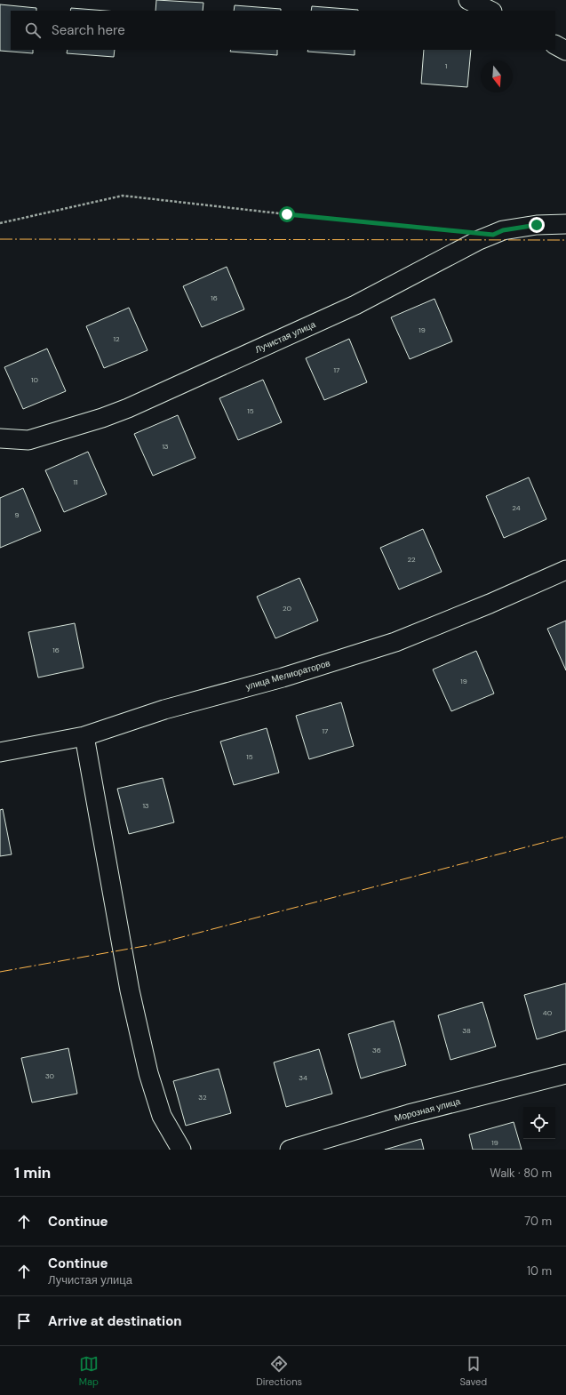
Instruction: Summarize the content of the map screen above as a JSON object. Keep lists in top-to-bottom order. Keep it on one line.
{"streets":{"street":["Лучистая улица","улица Мелиораторов","Морозная улица"]},"house_numbers":["1","16","19","12","17","10","15","13","11","24","9","22","20","16","19","17","15","13","40","38","36","30","34","32","19"],"north":"bottom","page":{"search":"Search here","heading":["1 min","Walk · 80 m"],"list":[["Continue","70 m"],["Continue","Лучистая улица","10 m"],"Arrive at destination"],"nav":["Map","Directions","Saved"]}}
